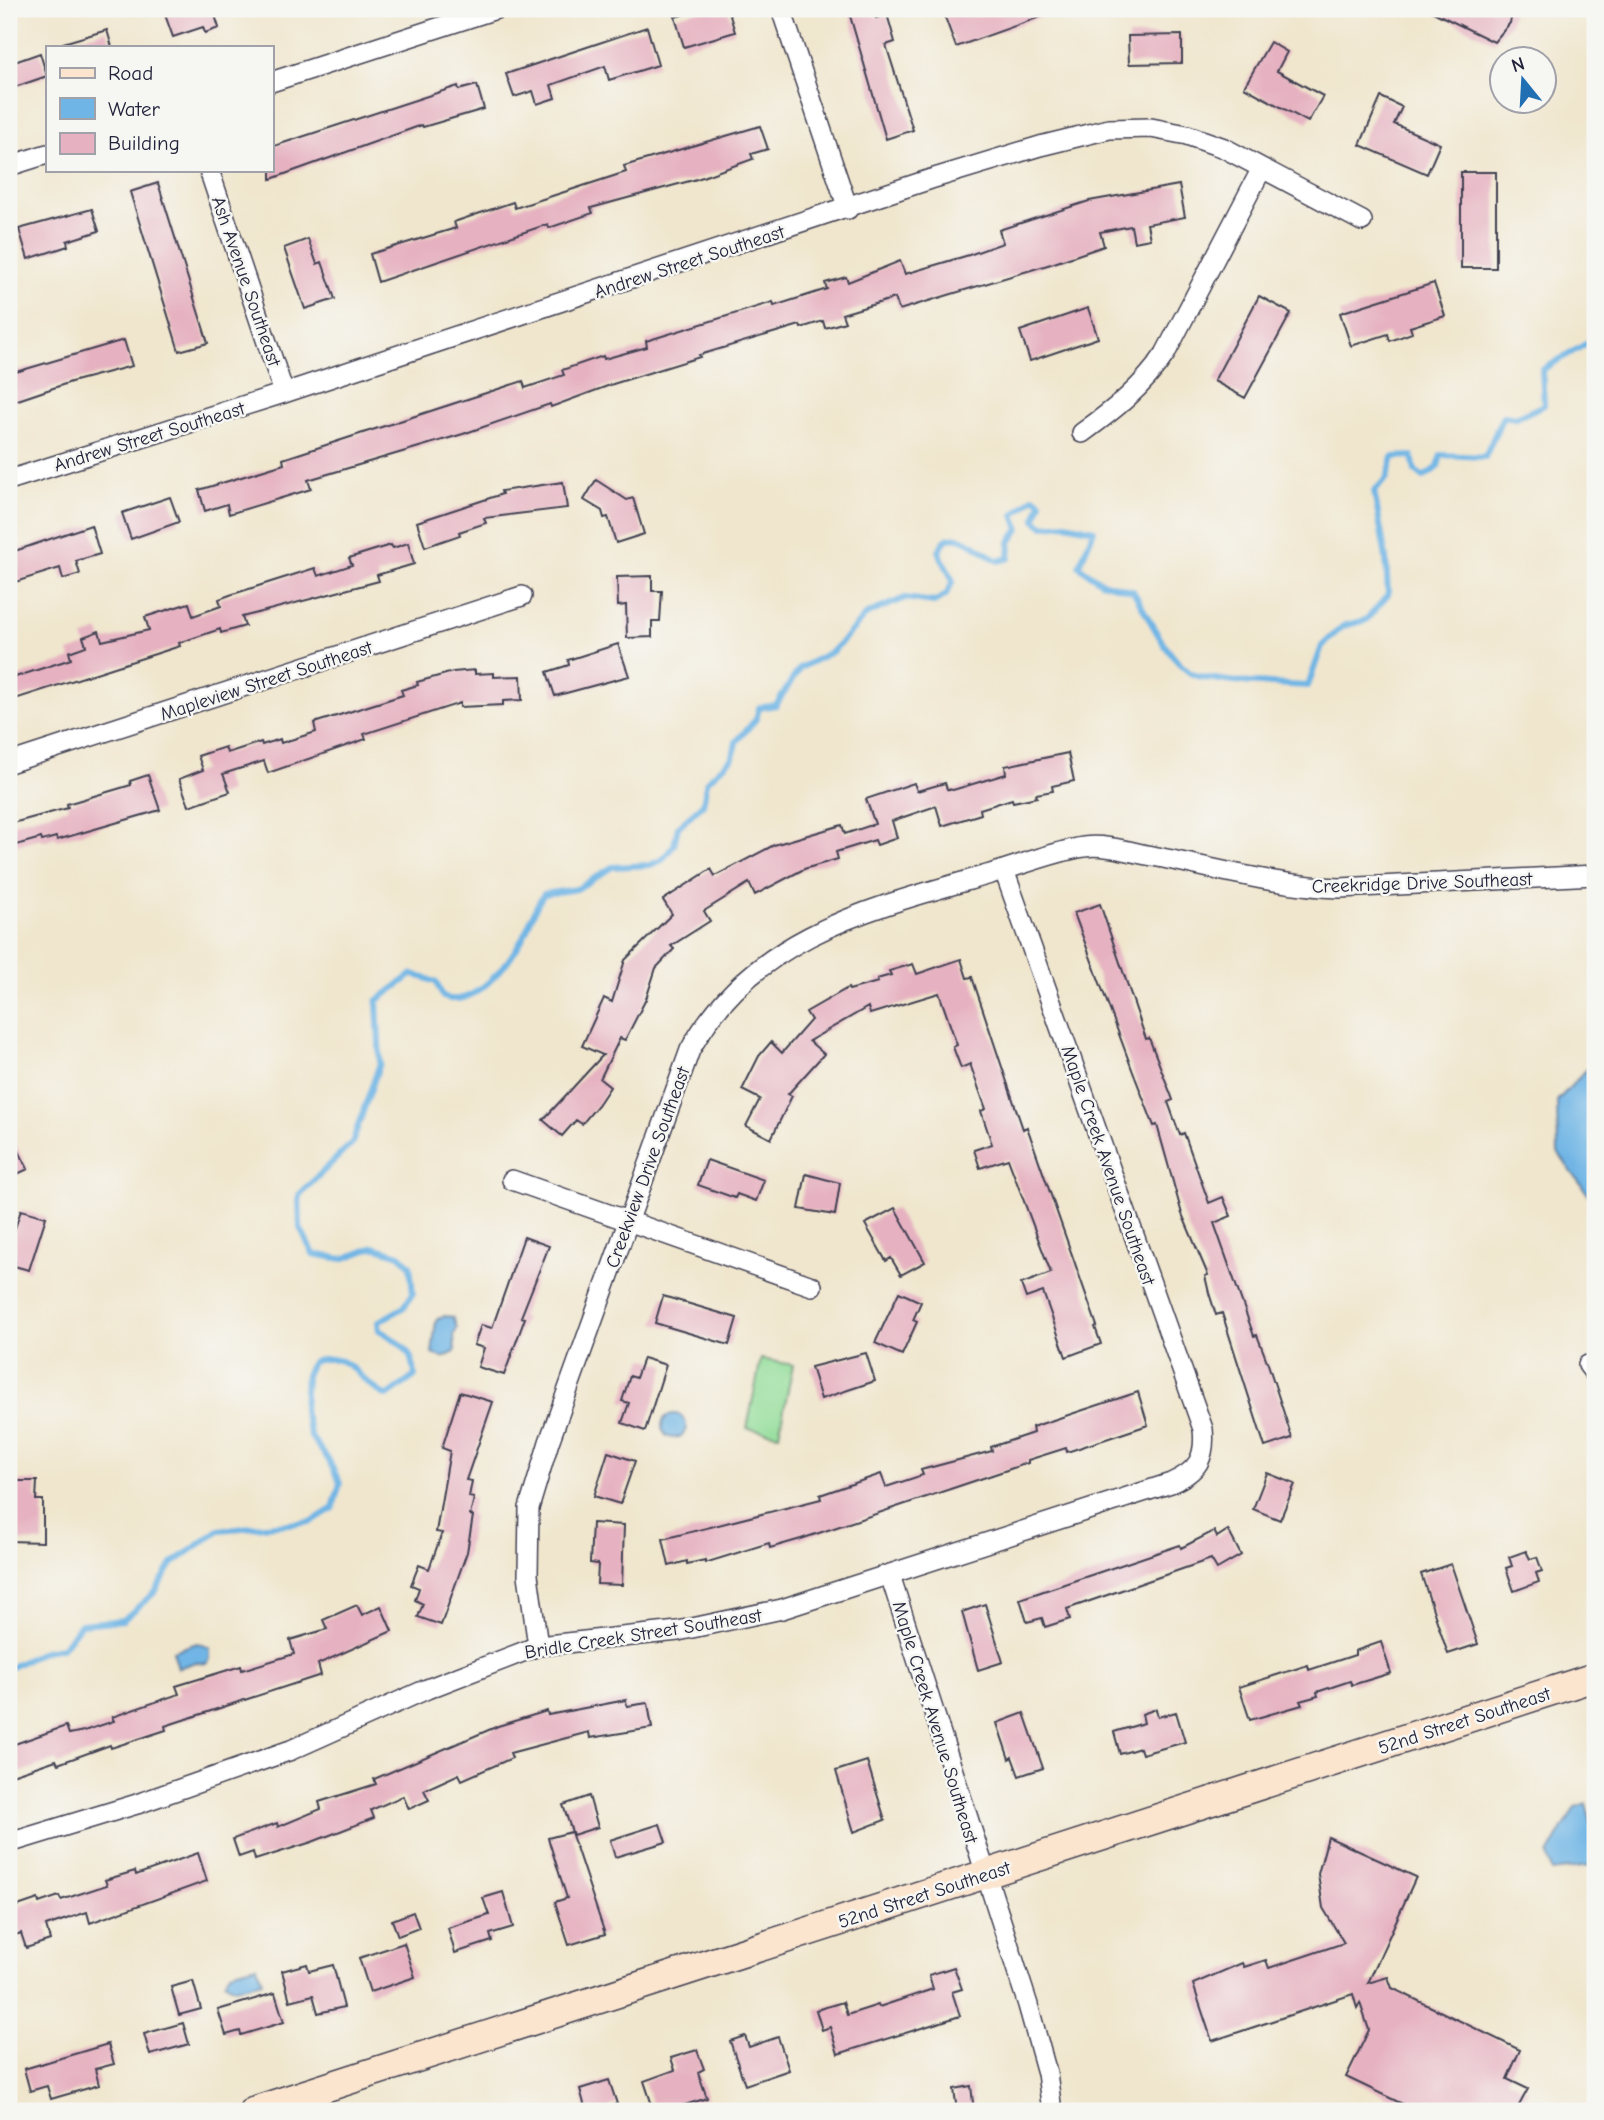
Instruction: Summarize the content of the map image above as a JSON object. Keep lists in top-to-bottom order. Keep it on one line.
{"streets":{"main road":["52nd Street Southeast"],"street":["Andrew Street Southeast","Ash Avenue Southeast","Mapleview Street Southeast","Creekridge Drive Southeast","Maple Creek Avenue Southeast","Creekview Drive Southeast","Bridle Creek Street Southeast"]},"crossings":[["Andrew Street Southeast","Ash Avenue Southeast"],["Creekridge Drive Southeast","Maple Creek Avenue Southeast"],["Creekridge Drive Southeast","Creekview Drive Southeast"],["Maple Creek Avenue Southeast","Creekview Drive Southeast"],["Maple Creek Avenue Southeast","Bridle Creek Street Southeast"],["Maple Creek Avenue Southeast","52nd Street Southeast"],["Creekview Drive Southeast","Bridle Creek Street Southeast"]],"legend":["Road","Water","Building"],"north":"top"}
